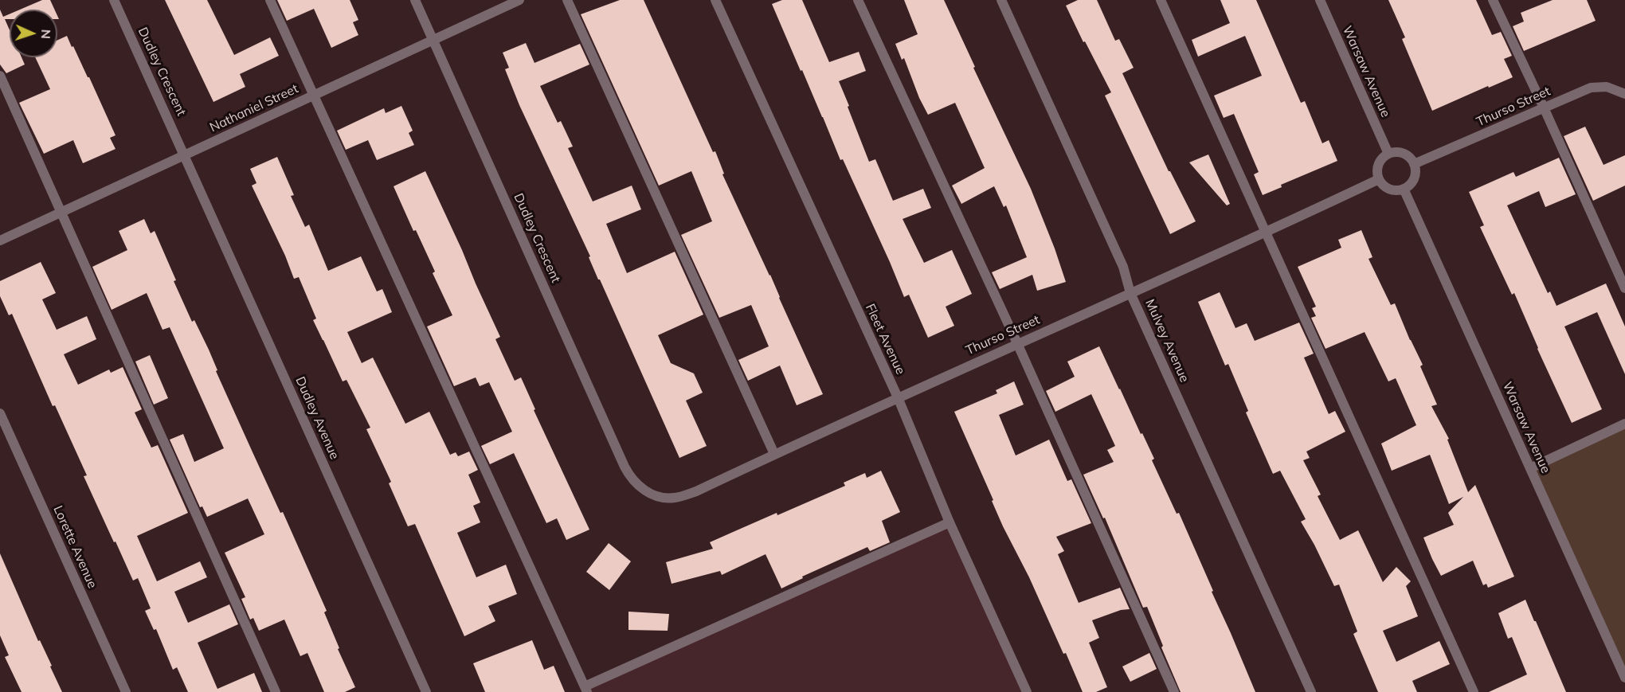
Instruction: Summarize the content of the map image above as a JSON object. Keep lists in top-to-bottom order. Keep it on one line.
{"streets":{"street":["Dudley Crescent","Warsaw Avenue","Thurso Street","Nathaniel Street","Fleet Avenue","Mulvey Avenue","Dudley Avenue","Lorette Avenue"]},"crossings":[["Dudley Crescent","Thurso Street"],["Dudley Crescent","Nathaniel Street"],["Dudley Crescent","Dudley Avenue"],["Warsaw Avenue","Thurso Street"],["Thurso Street","Fleet Avenue"],["Thurso Street","Mulvey Avenue"],["Nathaniel Street","Dudley Avenue"]],"north":"right"}
